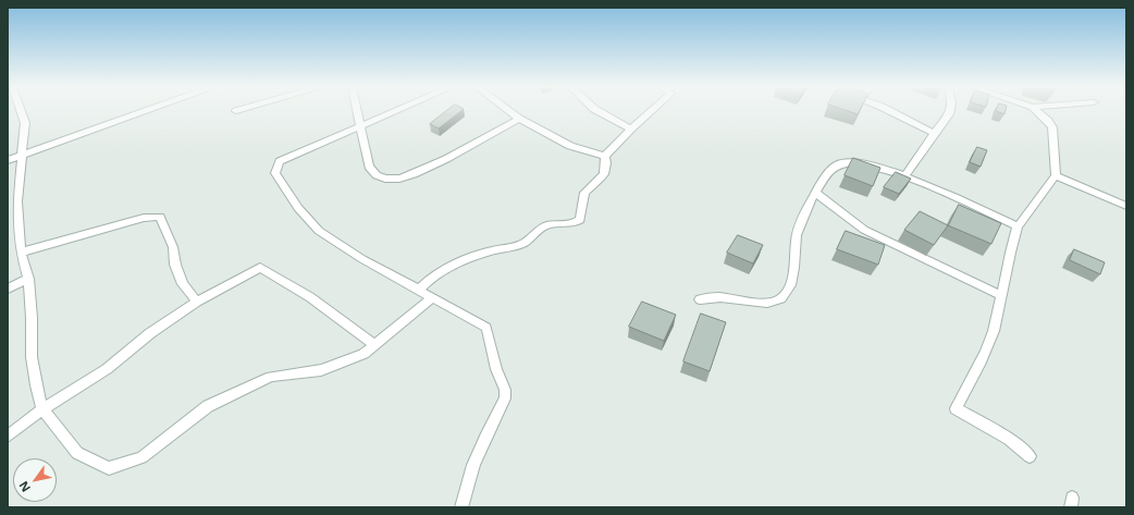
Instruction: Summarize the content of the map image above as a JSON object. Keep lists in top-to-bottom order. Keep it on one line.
{"north":"bottom left"}
